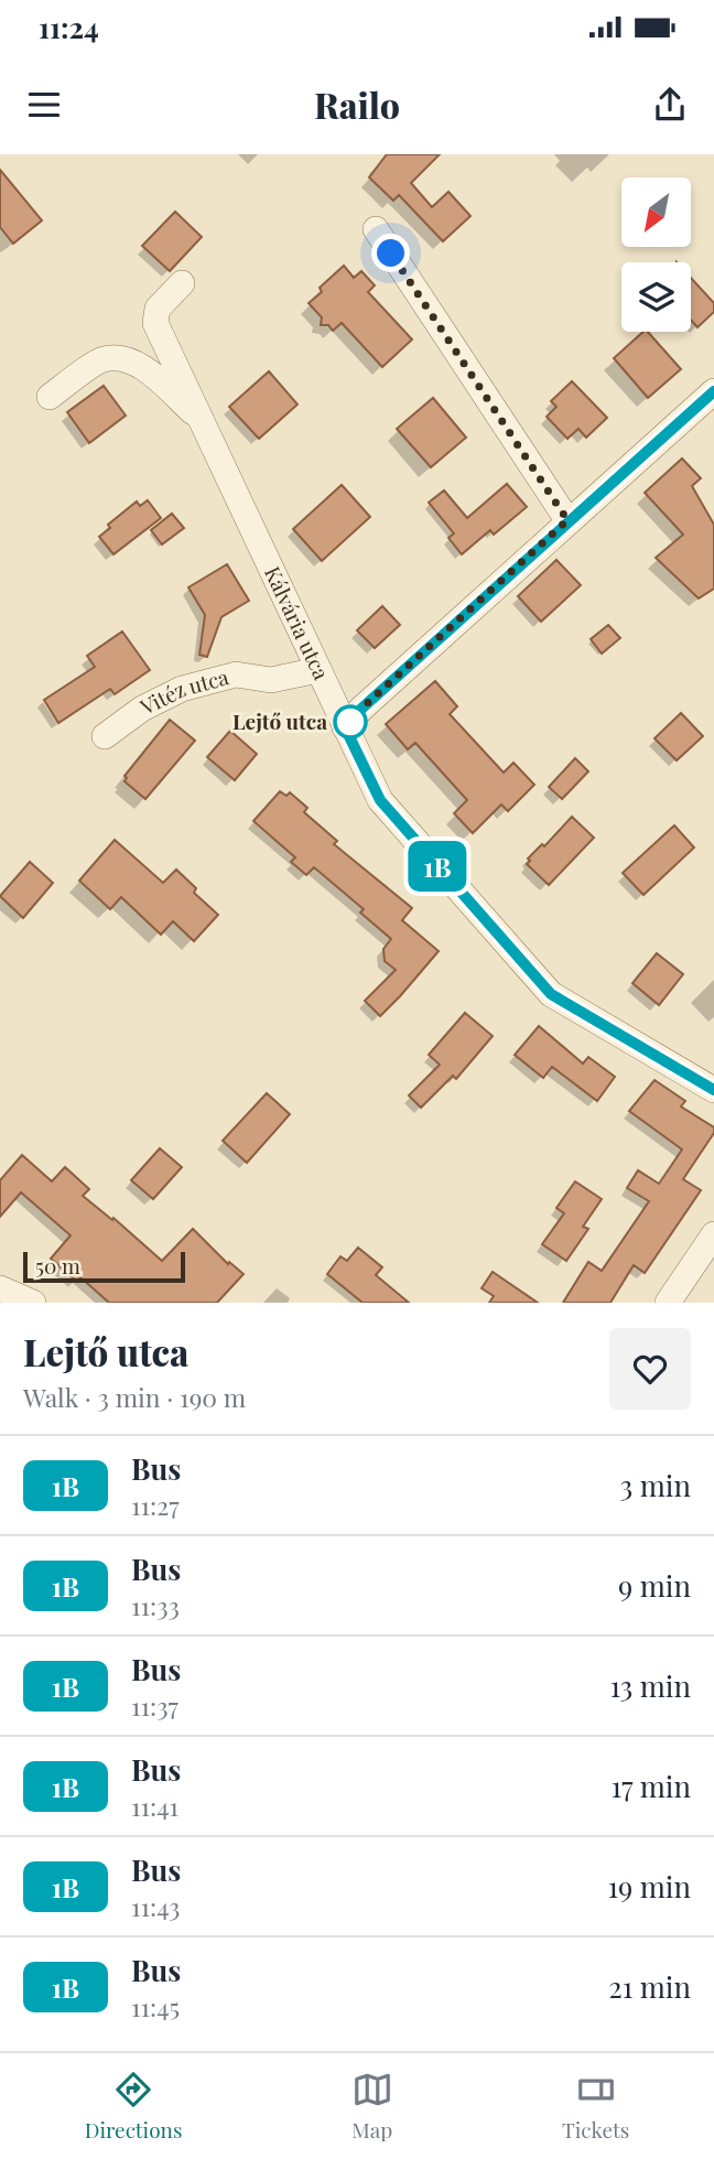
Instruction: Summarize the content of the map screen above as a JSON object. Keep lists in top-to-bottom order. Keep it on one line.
{"streets":{"street":["Kálvária utca","Vitéz utca"]},"crossings":[["Kálvária utca","Vitéz utca"]],"places":["Lejtő utca"],"lines":["bus line 1B"],"scale_bar":"50 m","north":"bottom left","page":{"status":"11:24","header":"Railo","on_map":"1B","scale":"50 m","heading":["Lejtő utca","Walk · 3 min · 190 m"],"list":[{"mark":"1B","name":"Bus","note":"11:27","value":"3 min"},{"mark":"1B","name":"Bus","note":"11:33","value":"9 min"},{"mark":"1B","name":"Bus","note":"11:37","value":"13 min"},{"mark":"1B","name":"Bus","note":"11:41","value":"17 min"},{"mark":"1B","name":"Bus","note":"11:43","value":"19 min"},{"mark":"1B","name":"Bus","note":"11:45","value":"21 min"}],"tabs":["Directions","Map","Tickets"]}}
